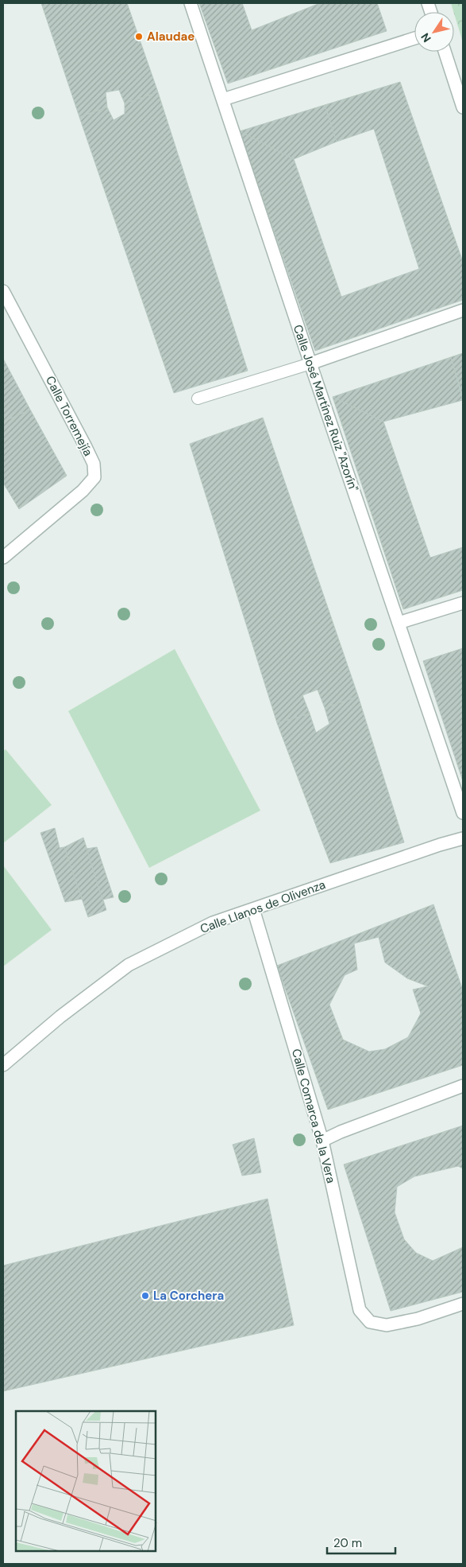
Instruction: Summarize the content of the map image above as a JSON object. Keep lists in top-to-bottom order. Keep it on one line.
{"streets":{"street":["Calle José Martínez Ruiz \"Azorín\"","Calle Torremejía","Calle Llanos de Olivenza","Calle Comarca de la Vera"]},"crossings":[["Calle Llanos de Olivenza","Calle Comarca de la Vera"]],"places":["Alaudae","La Corchera"],"scale_bar":"20 m","north":"bottom left"}
